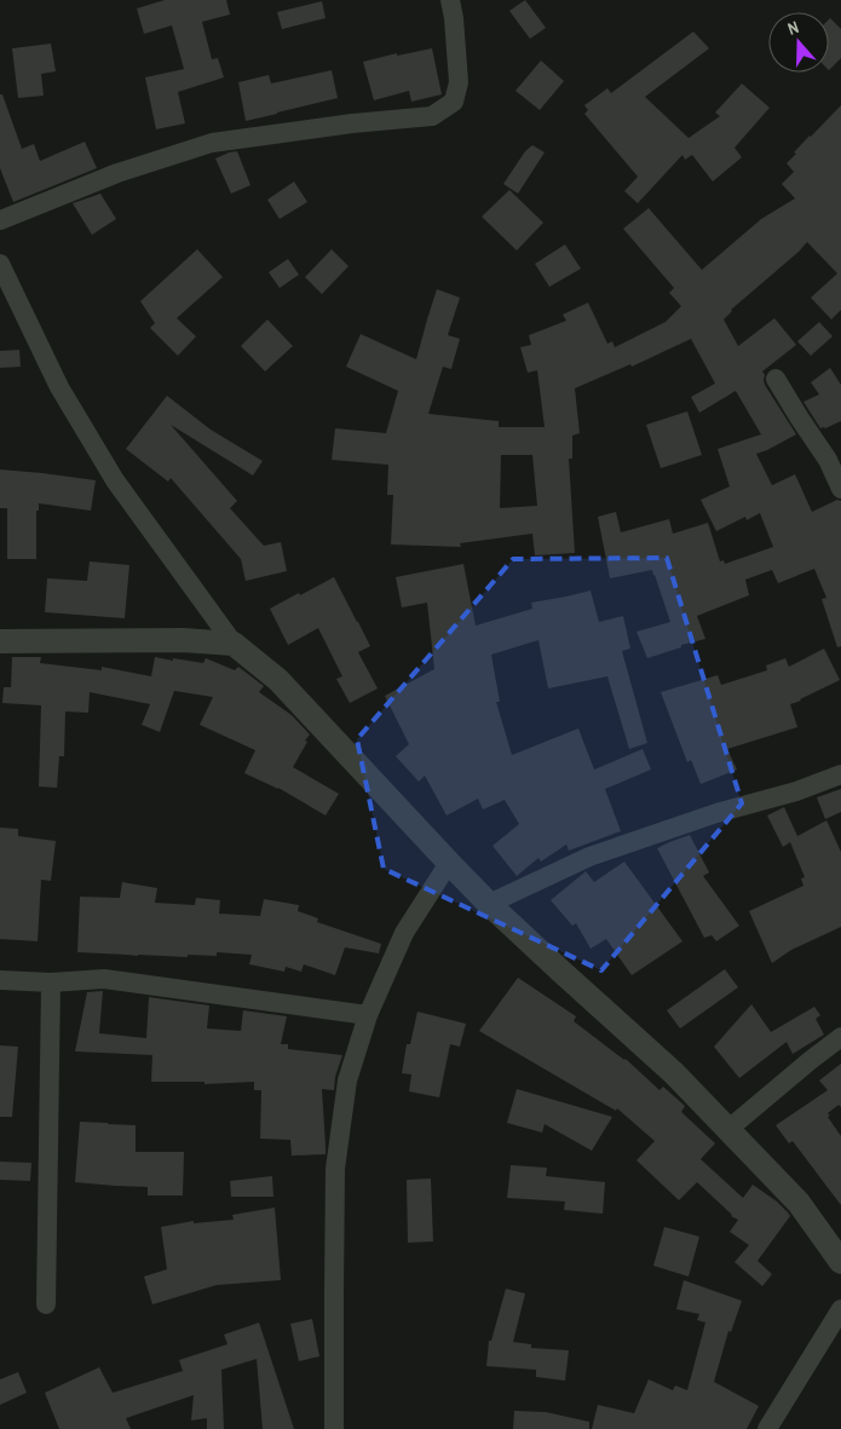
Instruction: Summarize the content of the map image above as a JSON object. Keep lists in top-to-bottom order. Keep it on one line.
{"north":"top"}
